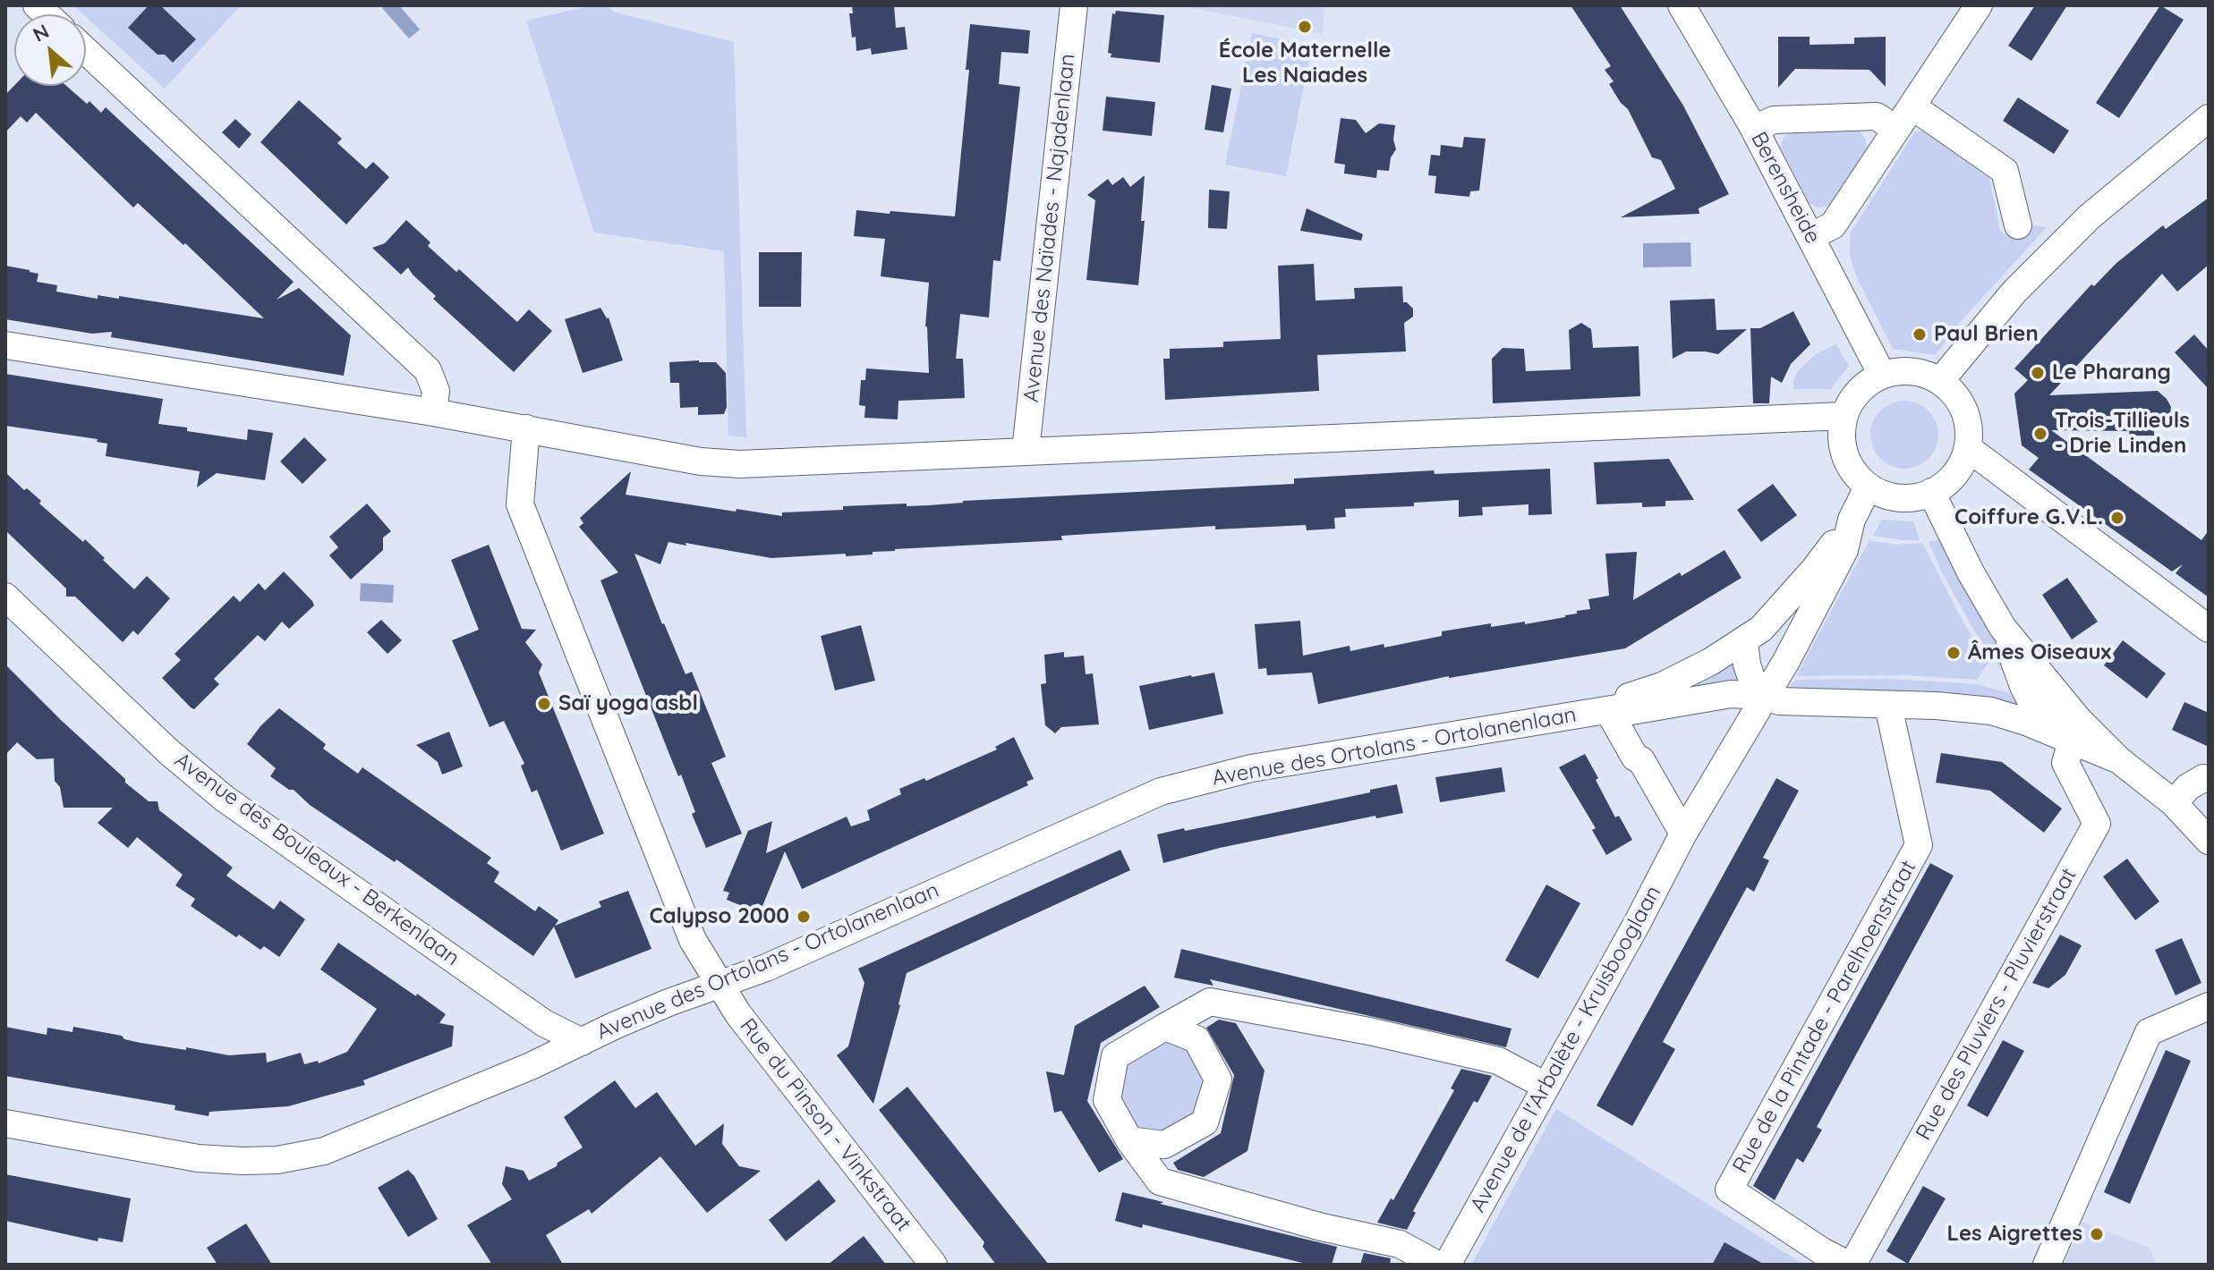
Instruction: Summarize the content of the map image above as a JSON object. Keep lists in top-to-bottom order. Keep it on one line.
{"streets":{"street":["Berensheide","Avenue des Naïades - Najadenlaan","Avenue des Ortolans - Ortolanenlaan","Avenue des Bouleaux - Berkenlaan","Rue des Pluviers - Pluvierstraat","Rue de la Pintade - Parelhoenstraat","Avenue de l'Arbalète - Kruisbooglaan","Rue du Pinson - Vinkstraat"]},"crossings":[["Berensheide","Avenue de l'Arbalète - Kruisbooglaan"],["Avenue des Ortolans - Ortolanenlaan","Avenue des Bouleaux - Berkenlaan"],["Avenue des Ortolans - Ortolanenlaan","Rue des Pluviers - Pluvierstraat"],["Avenue des Ortolans - Ortolanenlaan","Rue de la Pintade - Parelhoenstraat"],["Avenue des Ortolans - Ortolanenlaan","Avenue de l'Arbalète - Kruisbooglaan"],["Avenue des Ortolans - Ortolanenlaan","Rue du Pinson - Vinkstraat"],["Rue des Pluviers - Pluvierstraat","Rue de la Pintade - Parelhoenstraat"]],"places":["École Maternelle Les Naiades","Paul Brien","Le Pharang","Trois-Tillieuls - Drie Linden","Coiffure G.V.L.","Âmes Oiseaux","Saï yoga asbl","Calypso 2000","Les Aigrettes"],"north":"top left"}
